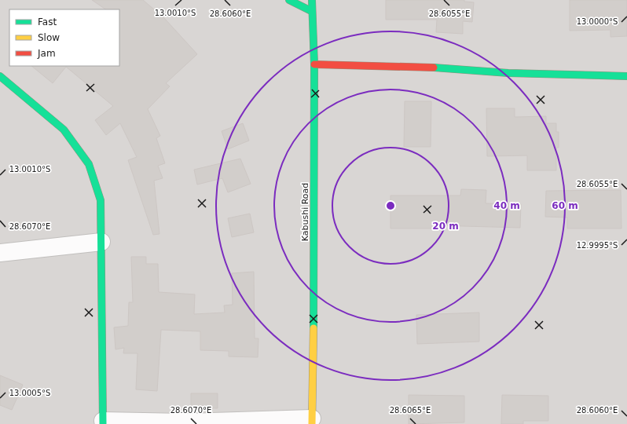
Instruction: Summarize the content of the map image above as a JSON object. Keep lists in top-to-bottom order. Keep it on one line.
{"streets":{"street":["Kabushi Road"]},"legend":["Fast","Slow","Jam"],"coordinates":["13.0010°S","28.6060°E","28.6055°E","13.0000°S","28.6070°E","12.9995°S","13.0005°S","28.6065°E"],"rings":["40 m","60 m","20 m"]}
